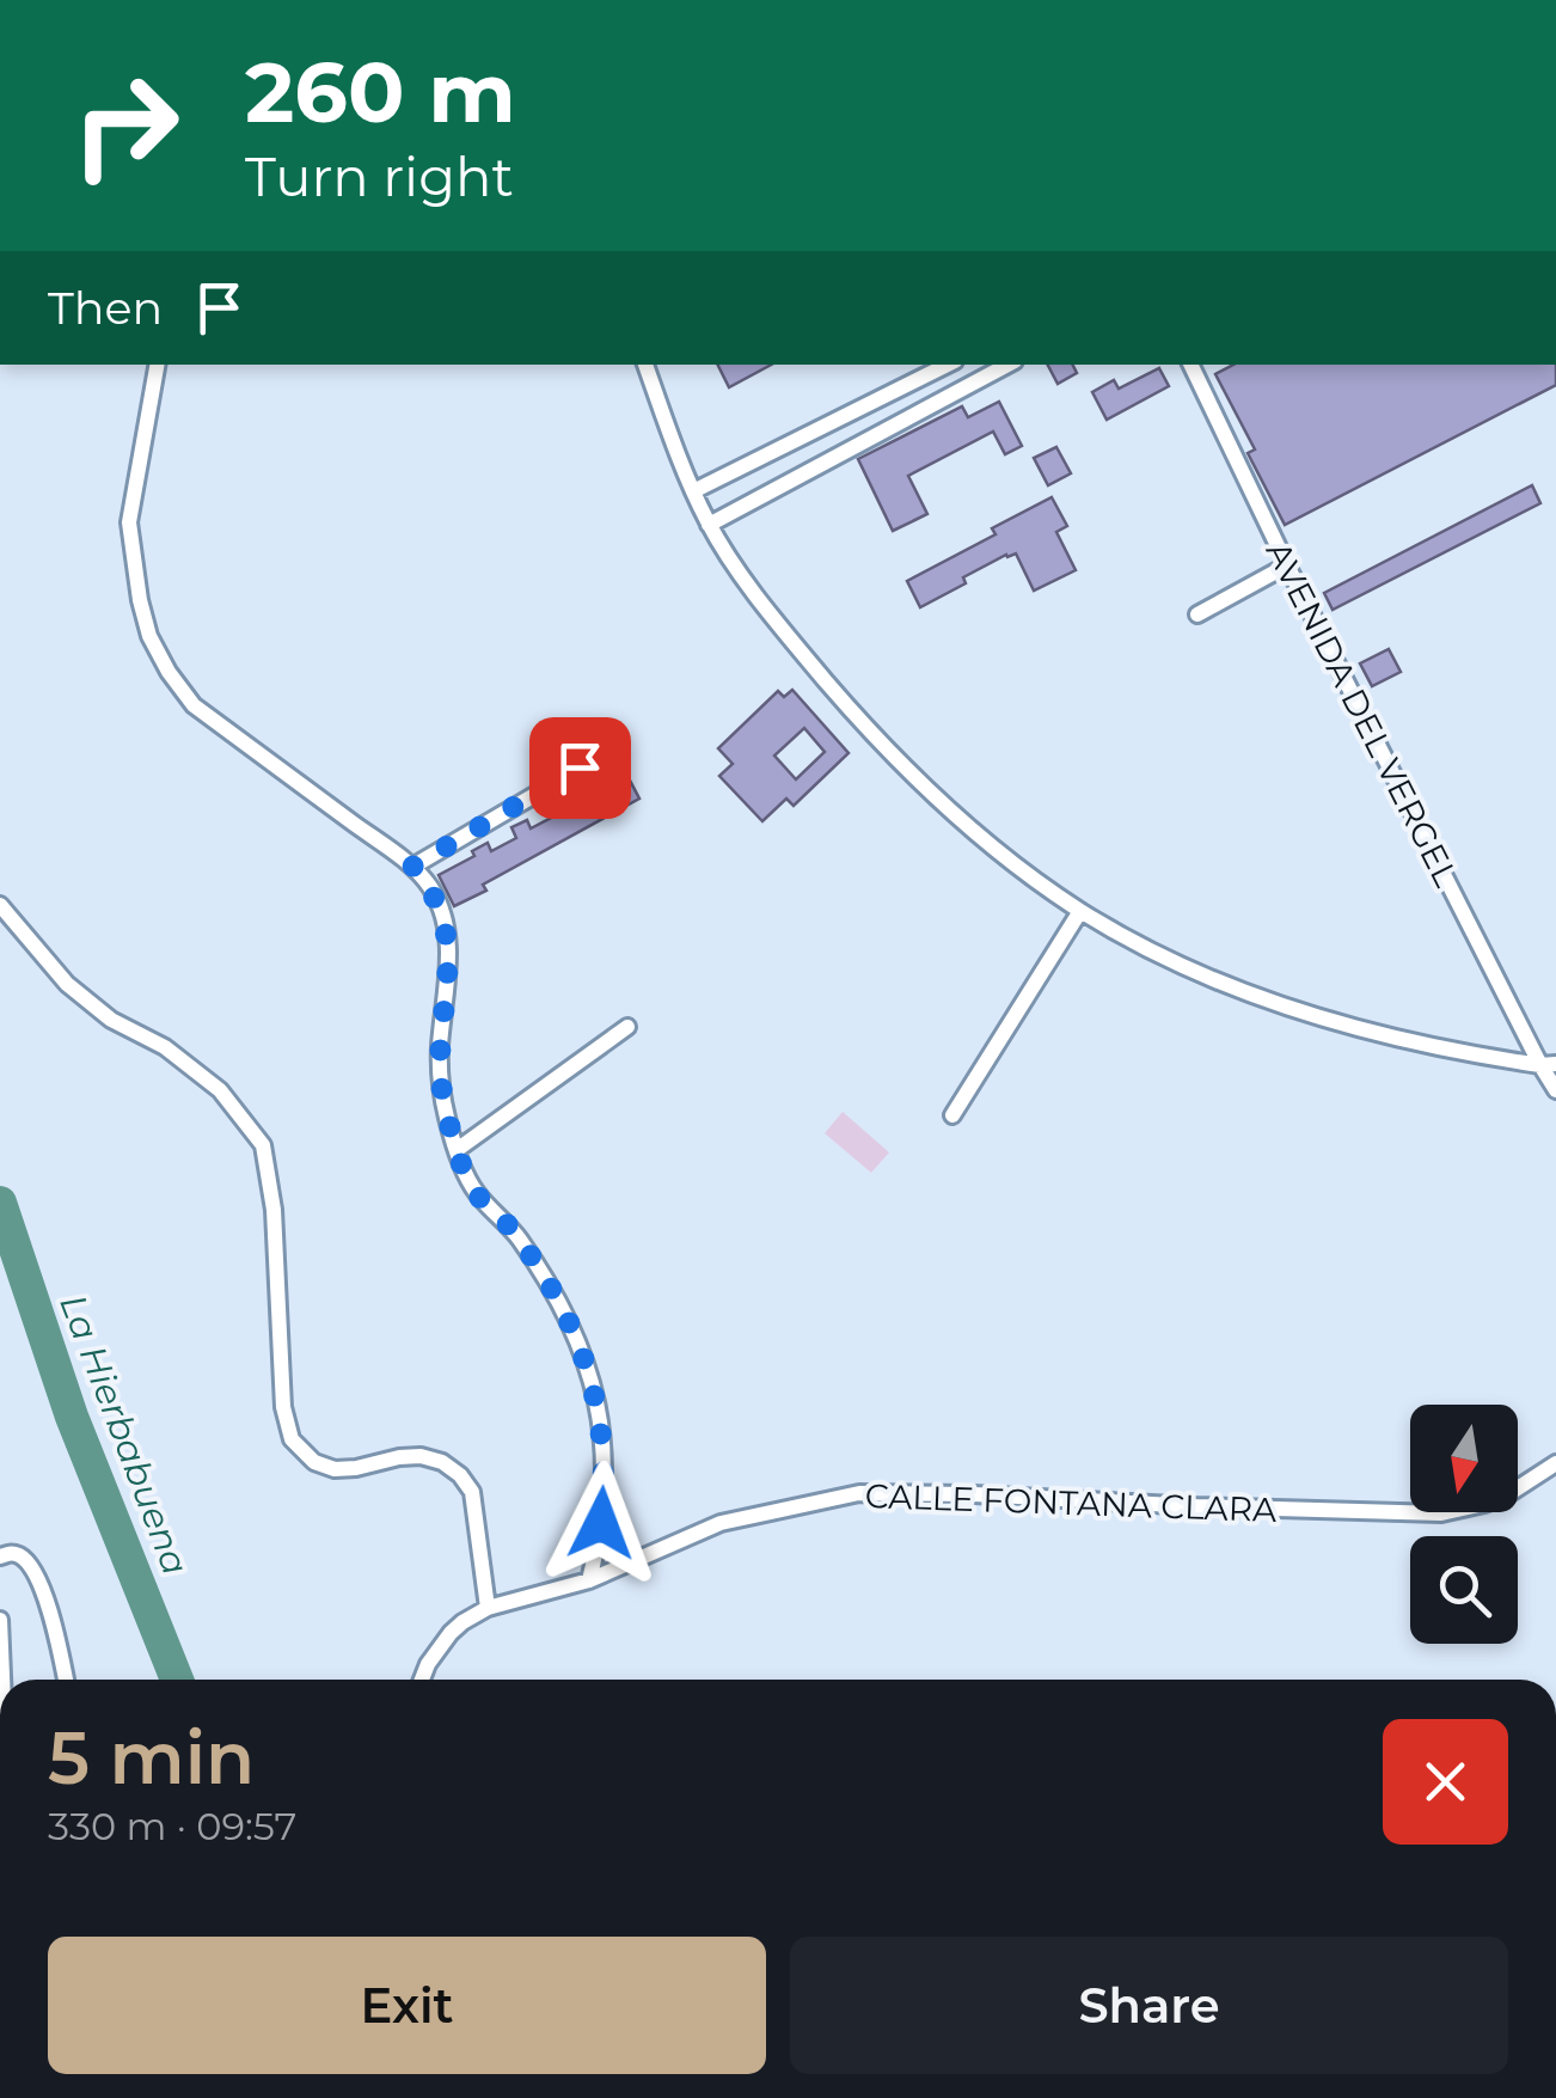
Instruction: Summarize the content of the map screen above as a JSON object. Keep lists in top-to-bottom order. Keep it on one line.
{"streets":{"street":["AVENIDA DEL VERGEL","CALLE FONTANA CLARA"]},"water":["La Hierbabuena"],"north":"bottom","page":{"turn":["260 m","Turn right"],"then":"Then","heading":["5 min","330 m · 09:57"],"buttons":["Exit","Share"]}}
